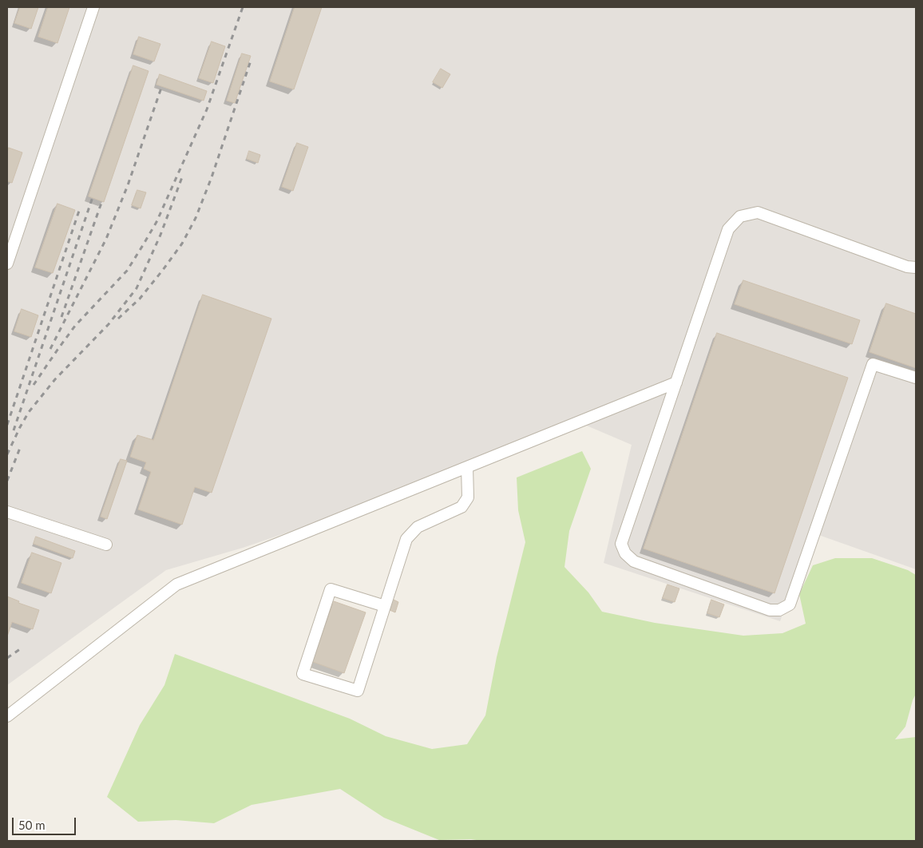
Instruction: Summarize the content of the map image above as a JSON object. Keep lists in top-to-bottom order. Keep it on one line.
{"scale_bar":"50 m"}
